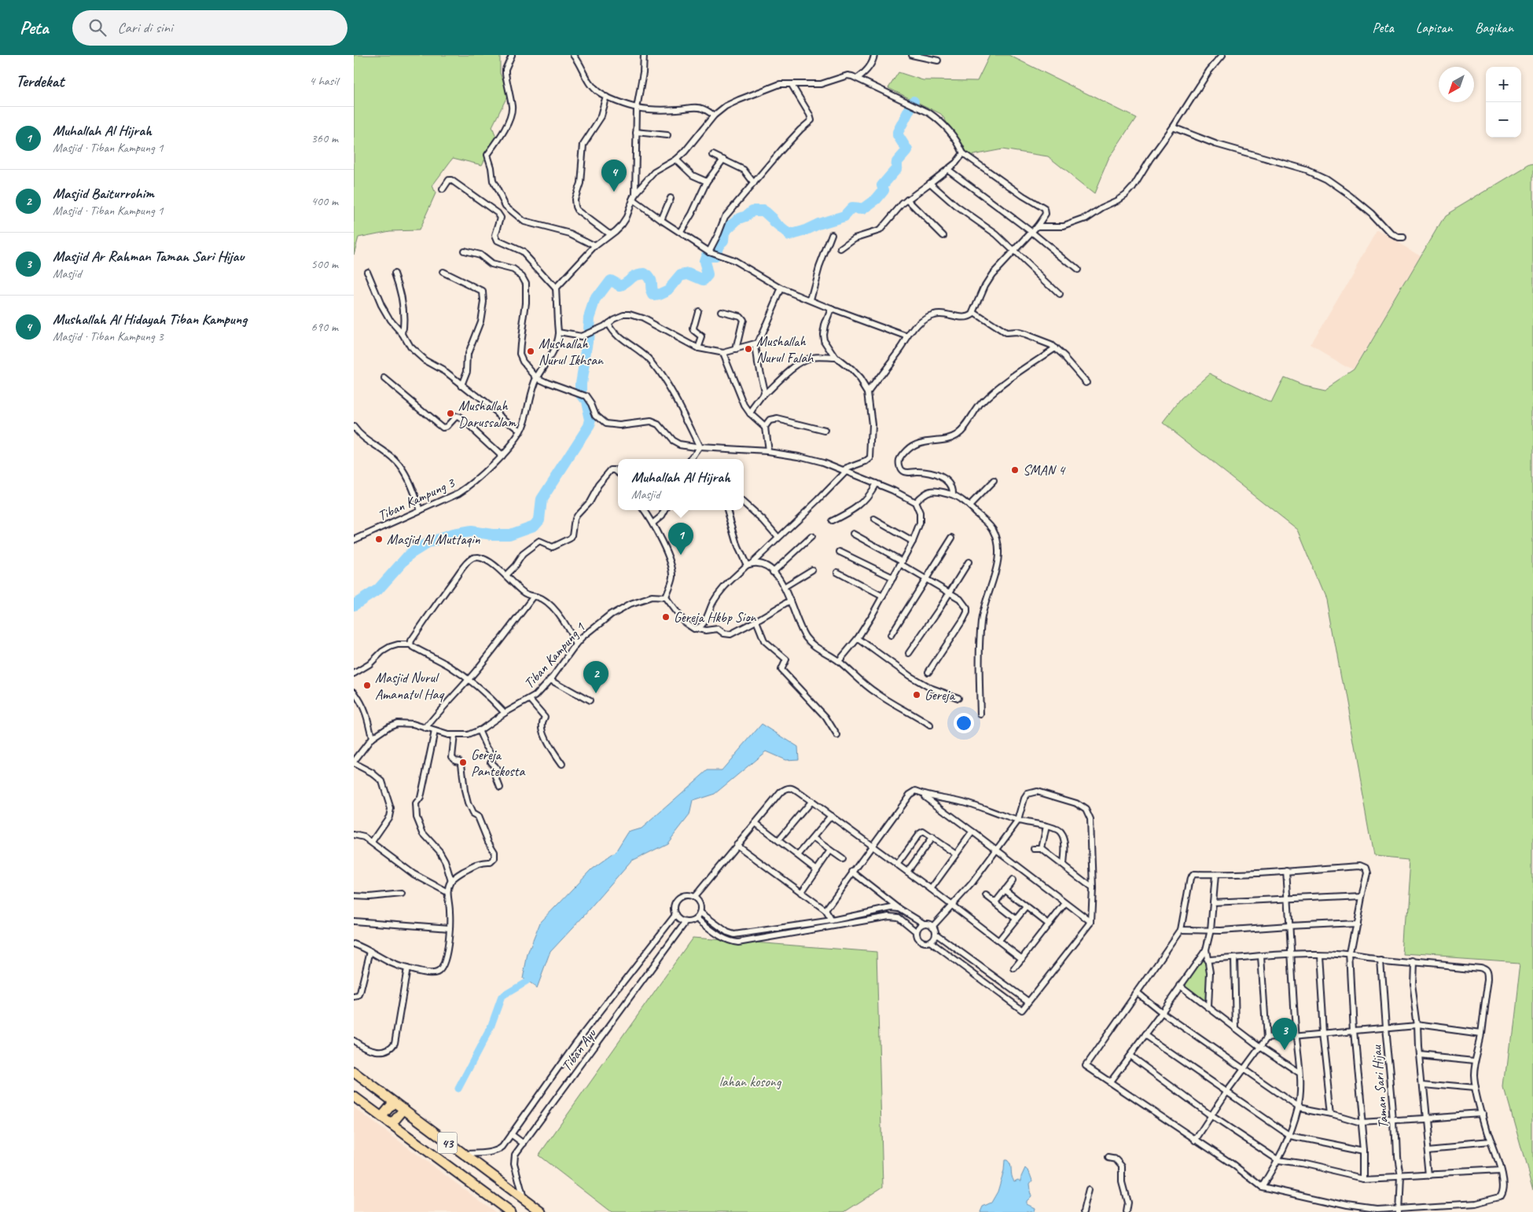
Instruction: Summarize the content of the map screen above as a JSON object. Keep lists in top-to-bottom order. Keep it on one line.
{"streets":{"highway":["43"],"street":["Tiban Kampung 3","Tiban Kampung 1","Tiban Ayu","Taman Sari Hijau"]},"crossings":[["Tiban Ayu","43"]],"parks":["lahan kosong"],"places":["Mushallah Nurul Falah","Mushallah Nurul Ikhsan","Mushallah Darussalam","SMAN 4","Masjid Al Muttaqin","Gereja Hkbp Sion","Masjid Nurul Amanatul Haq","Gereja","Gereja Pantekosta"],"north":"bottom left","page":{"header":"Peta","search":"Cari di sini","nav":["Peta","Lapisan","Bagikan"],"heading":["Terdekat","4 hasil"],"map_buttons":["+","−"],"list":[{"mark":"1","name":"Muhallah Al Hijrah","note":"Masjid · Tiban Kampung 1","value":"360 m"},{"mark":"2","name":"Masjid Baiturrohim","note":"Masjid · Tiban Kampung 1","value":"400 m"},{"mark":"3","name":"Masjid Ar Rahman Taman Sari Hijau","note":"Masjid","value":"500 m"},{"mark":"4","name":"Mushallah Al Hidayah Tiban Kampung","note":"Masjid · Tiban Kampung 3","value":"690 m"}],"pins":["4","1","2","3"],"popup":["Muhallah Al Hijrah","Masjid"]}}
